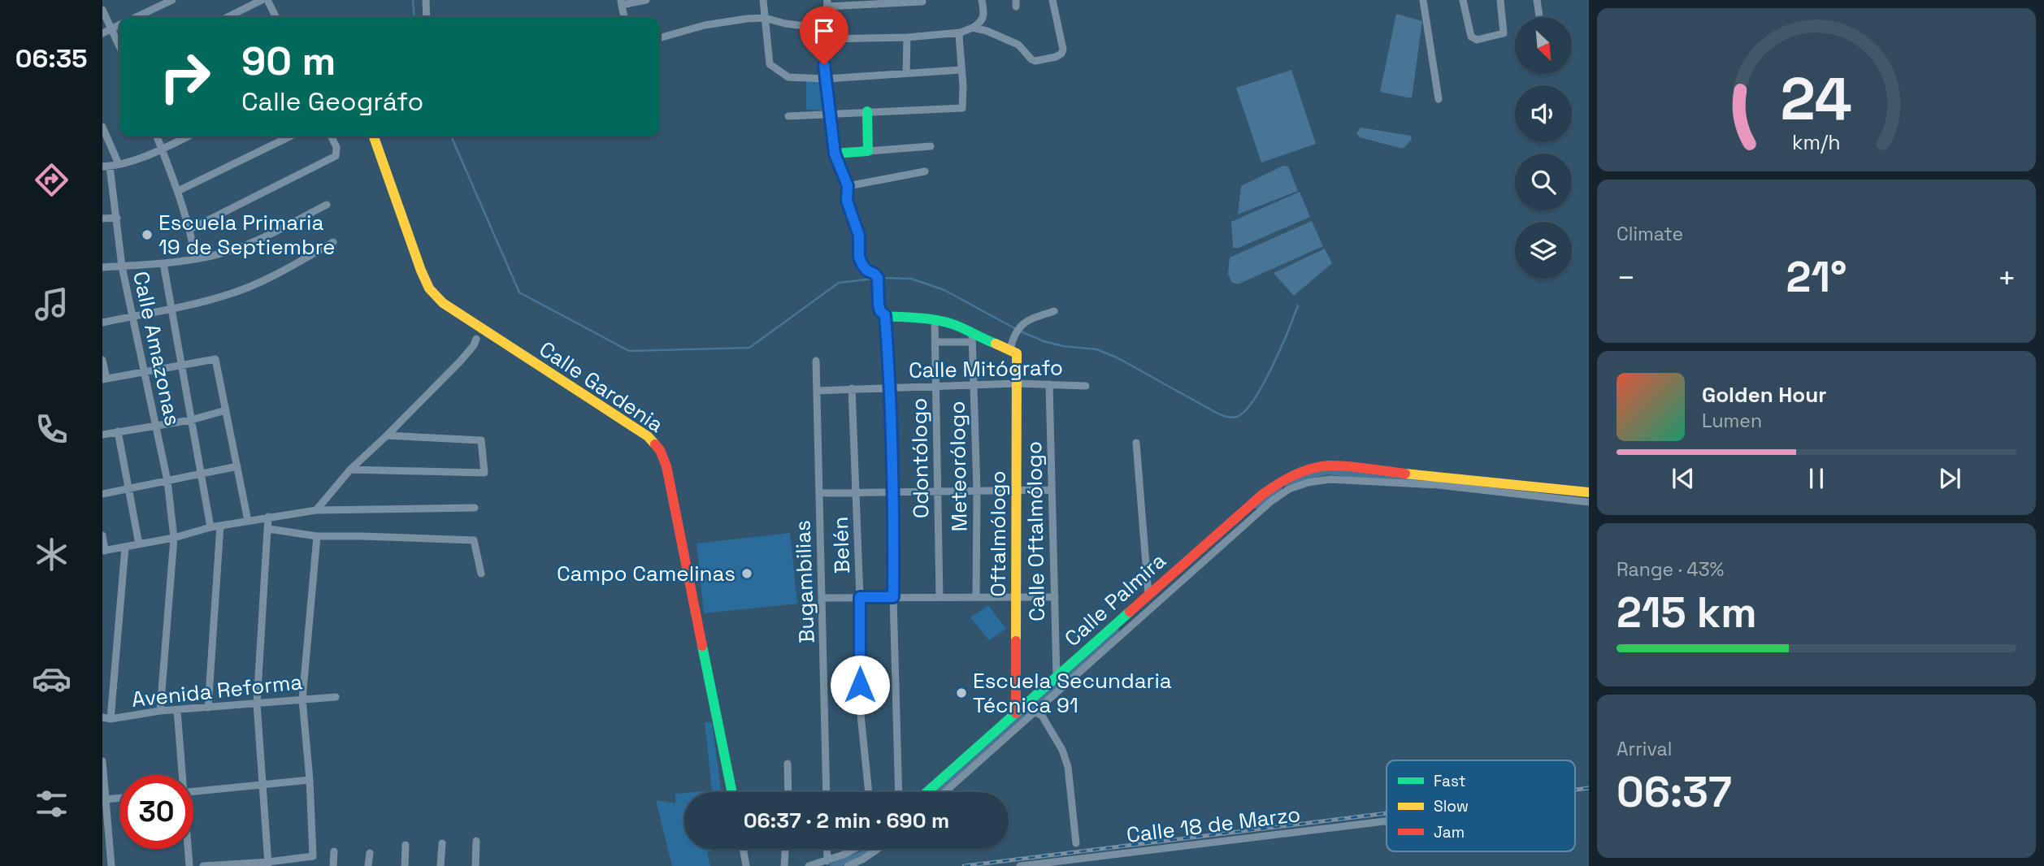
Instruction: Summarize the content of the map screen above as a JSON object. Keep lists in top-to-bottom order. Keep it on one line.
{"streets":{"street":["Calle Amazonas","Calle Mitógrafo","Calle Gardenia","Odontólogo","Meteorólogo","Calle Oftalmólogo","Oftalmólogo","Belén","Bugambilias","Calle Palmira","Avenida Reforma","Calle 18 de Marzo"]},"crossings":[["Calle Amazonas","Avenida Reforma"],["Calle Mitógrafo","Odontólogo"],["Calle Mitógrafo","Meteorólogo"],["Calle Mitógrafo","Calle Oftalmólogo"],["Calle Mitógrafo","Oftalmólogo"],["Calle Mitógrafo","Belén"],["Calle Mitógrafo","Bugambilias"],["Calle Oftalmólogo","Calle Palmira"],["Oftalmólogo","Calle Palmira"]],"places":["Escuela Primaria 19 de Septiembre","Campo Camelinas","Escuela Secundaria Técnica 91"],"legend":["Fast","Slow","Jam"],"north":"bottom right","page":{"tabs":"06:35","turn":["90 m","Calle Geográfo"],"tile":["Climate",["Range · 43%","215 km"],["Arrival","06:37"]],"heat":["−","21°","+"],"song":["Golden Hour","Lumen"],"limit":"30","trip":"06:37 · 2 min · 690 m","gauge":["24","km/h"]}}
